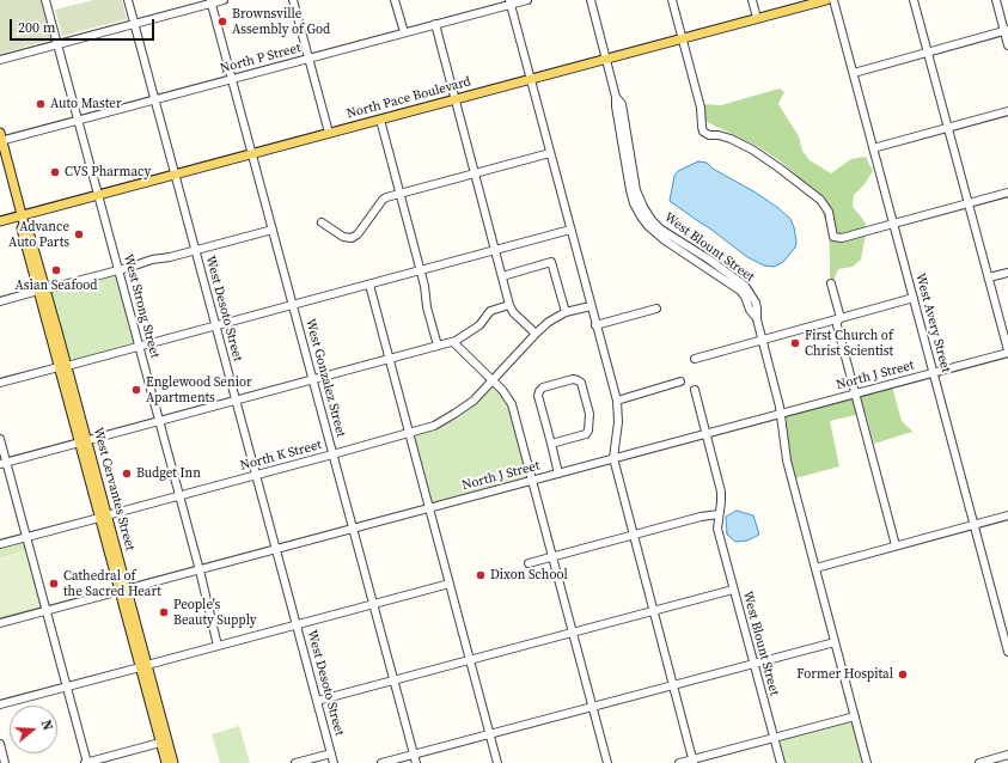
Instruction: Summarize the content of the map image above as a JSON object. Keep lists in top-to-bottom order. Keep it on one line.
{"streets":{"main road":["North Pace Boulevard","West Cervantes Street"],"street":["North P Street","West Blount Street","West Strong Street","West Desoto Street","West Avery Street","North J Street","West Gonzalez Street","North K Street"]},"crossings":[["North P Street","West Strong Street"],["North P Street","West Desoto Street"],["North P Street","West Gonzalez Street"],["North P Street","West Cervantes Street"],["North Pace Boulevard","West Blount Street"],["North Pace Boulevard","West Strong Street"],["North Pace Boulevard","West Desoto Street"],["North Pace Boulevard","West Gonzalez Street"],["North Pace Boulevard","West Cervantes Street"],["West Blount Street","North J Street"],["West Strong Street","North J Street"],["West Strong Street","North K Street"],["West Desoto Street","North J Street"],["West Desoto Street","North K Street"],["West Avery Street","North J Street"],["North J Street","West Gonzalez Street"],["North J Street","West Cervantes Street"],["West Gonzalez Street","North K Street"],["North K Street","West Cervantes Street"]],"places":["Brownsville Assembly of God","Auto Master","CVS Pharmacy","Advance Auto Parts","Asian Seafood","First Church of Christ Scientist","Englewood Senior Apartments","Budget Inn","Dixon School","Cathedral of the Sacred Heart","People's Beauty Supply","Former Hospital"],"scale_bar":"200 m","north":"right"}
